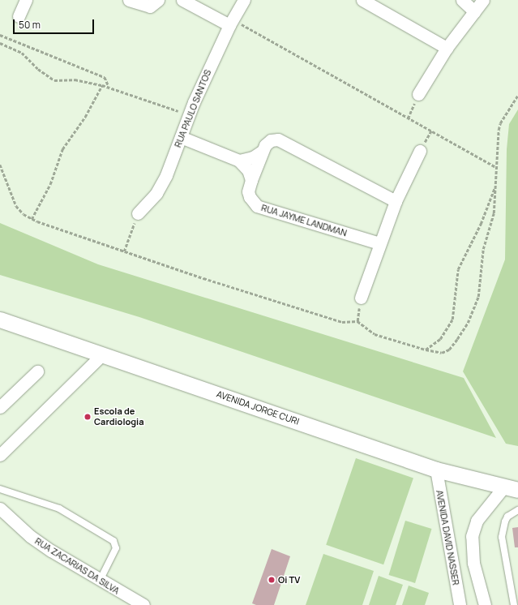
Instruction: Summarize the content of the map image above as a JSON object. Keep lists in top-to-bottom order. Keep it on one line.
{"streets":{"street":["RUA PAULO SANTOS","RUA JAYME LANDMAN","AVENIDA JORGE CURI","AVENIDA DAVID NASSER","RUA ZACARIAS DA SILVA"]},"crossings":[["AVENIDA JORGE CURI","AVENIDA DAVID NASSER"]],"places":["Escola de Cardiologia","Oi TV"],"scale_bar":"50 m"}
